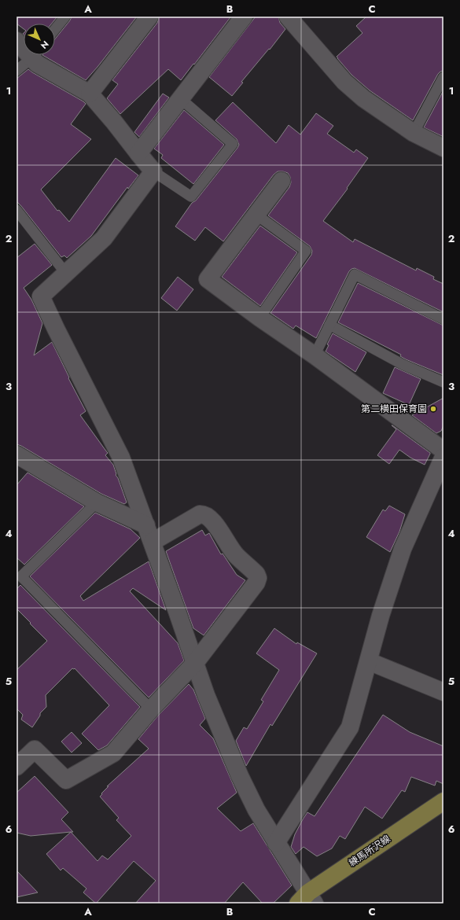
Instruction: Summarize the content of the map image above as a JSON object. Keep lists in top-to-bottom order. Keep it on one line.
{"streets":{"main road":["練馬所沢線"]},"places":["第二横田保育園"],"north":"bottom right","grid":{"columns":["A","B","C"],"rows":["1","2","3","4","5","6"]}}
